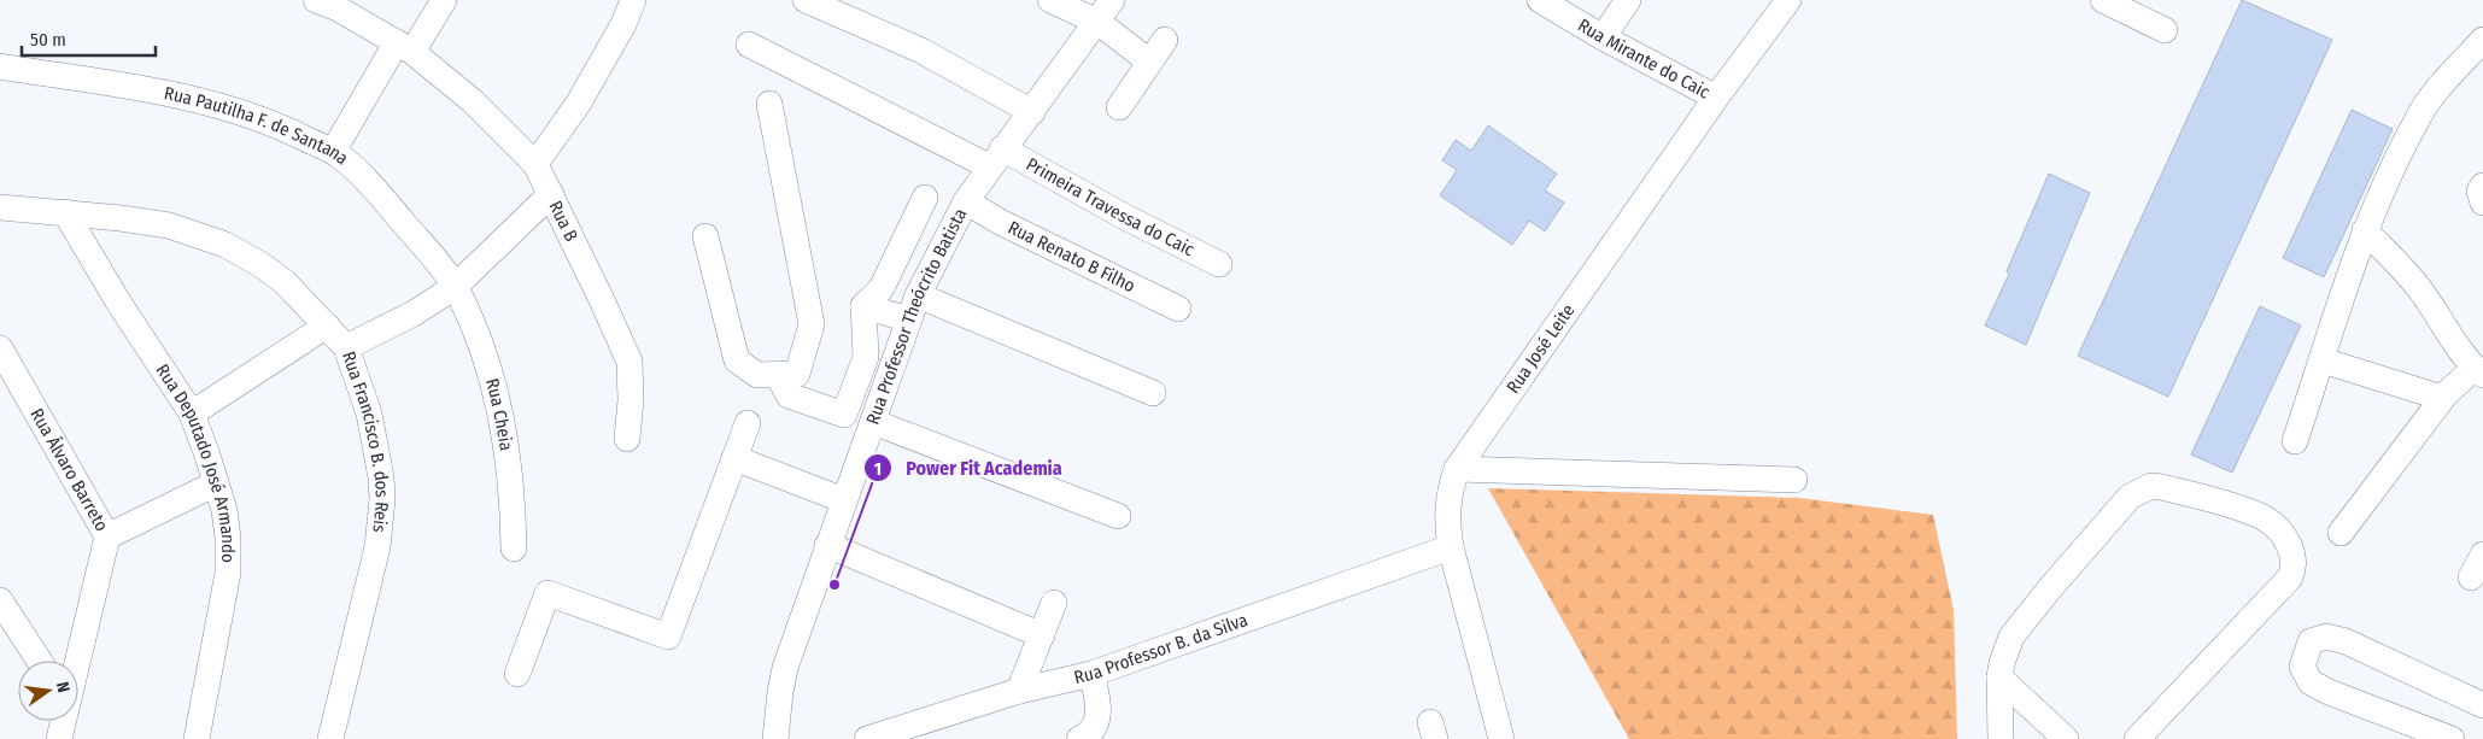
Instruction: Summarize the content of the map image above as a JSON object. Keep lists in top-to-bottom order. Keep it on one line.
{"streets":{"street":["Rua Mirante do Caic","Rua Pautilha F. de Santana","Primeira Travessa do Caic","Rua B","Rua Renato B Filho","Rua Professor Theócrito Batista","Rua José Leite","Rua Cheia","Rua Francisco B. dos Reis","Rua Deputado José Armando","Rua Álvaro Barreto","Rua Professor B. da Silva"]},"crossings":[["Rua Mirante do Caic","Rua José Leite"],["Rua Pautilha F. de Santana","Rua Cheia"],["Primeira Travessa do Caic","Rua Professor Theócrito Batista"],["Rua Renato B Filho","Rua Professor Theócrito Batista"],["Rua José Leite","Rua Professor B. da Silva"],["Rua Francisco B. dos Reis","Rua Deputado José Armando"]],"places":["Power Fit Academia"],"scale_bar":"50 m","north":"right"}
